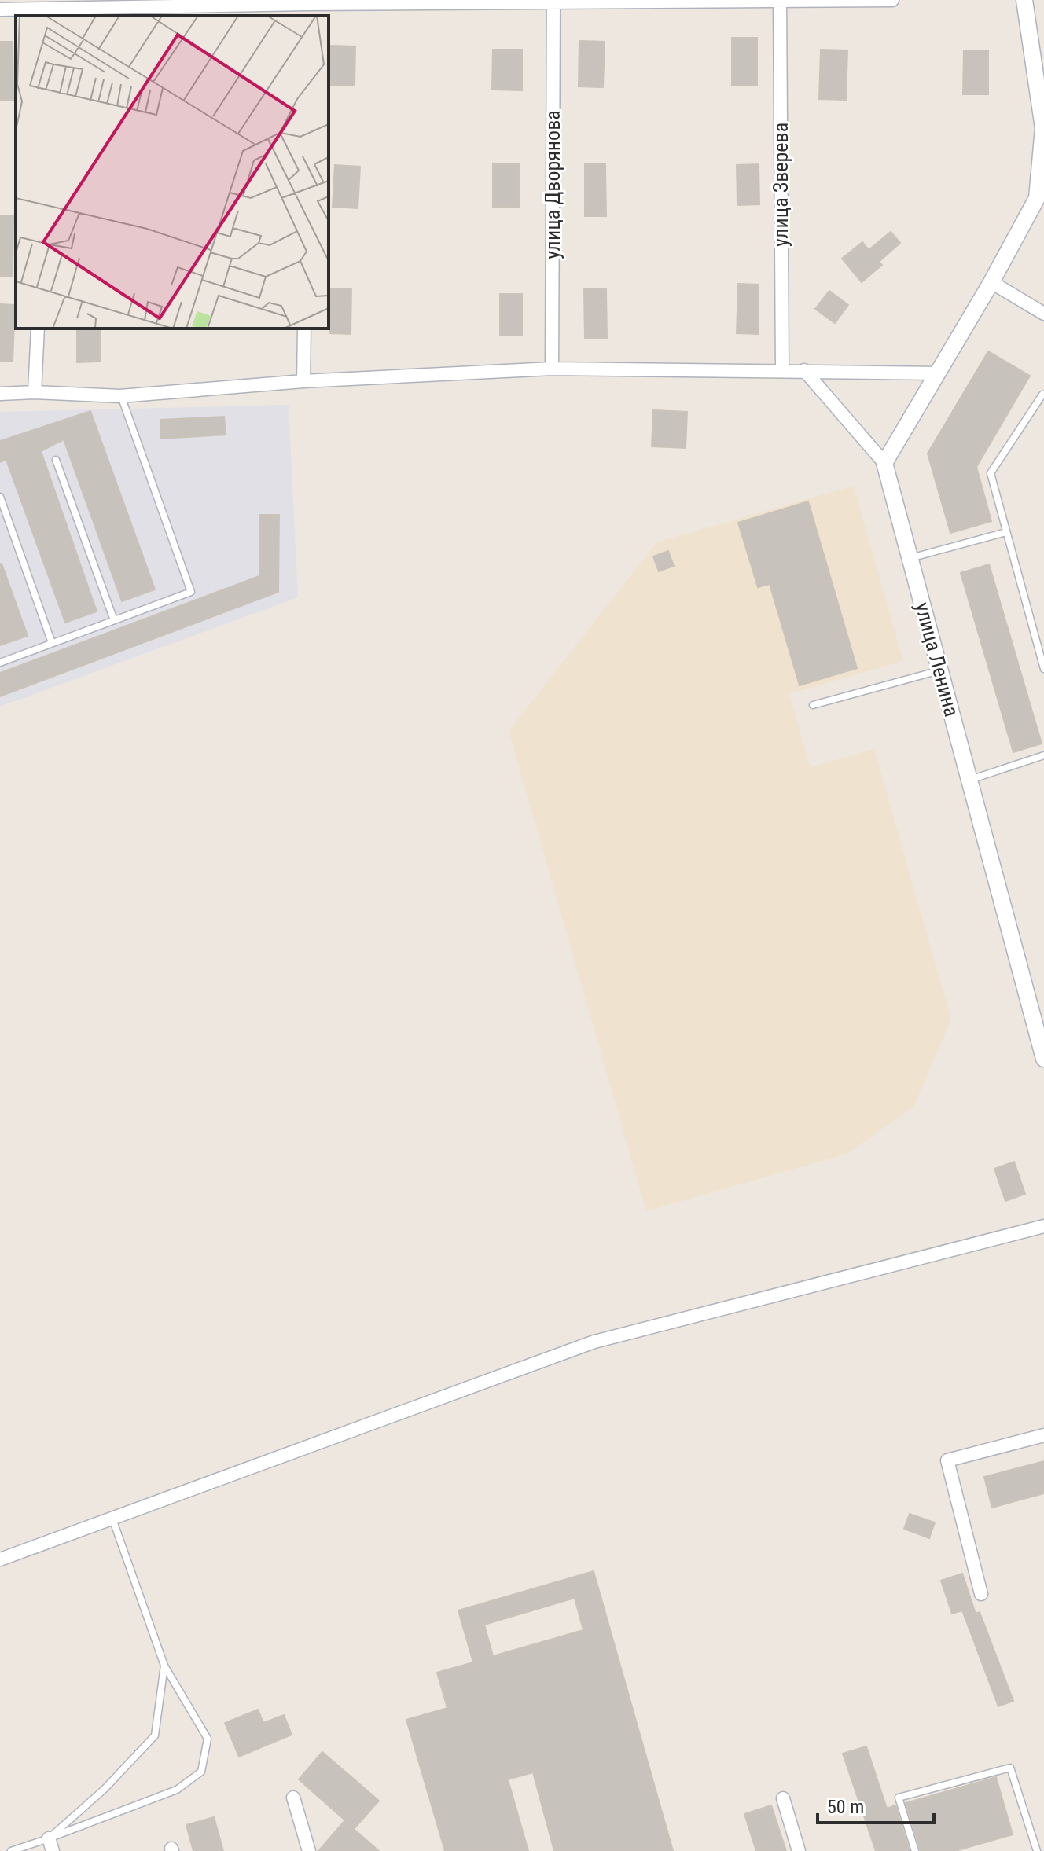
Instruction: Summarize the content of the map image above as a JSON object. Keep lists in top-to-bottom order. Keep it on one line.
{"streets":{"street":["улица Дворянова","улица Зверева","улица Ленина"]},"scale_bar":"50 m"}
